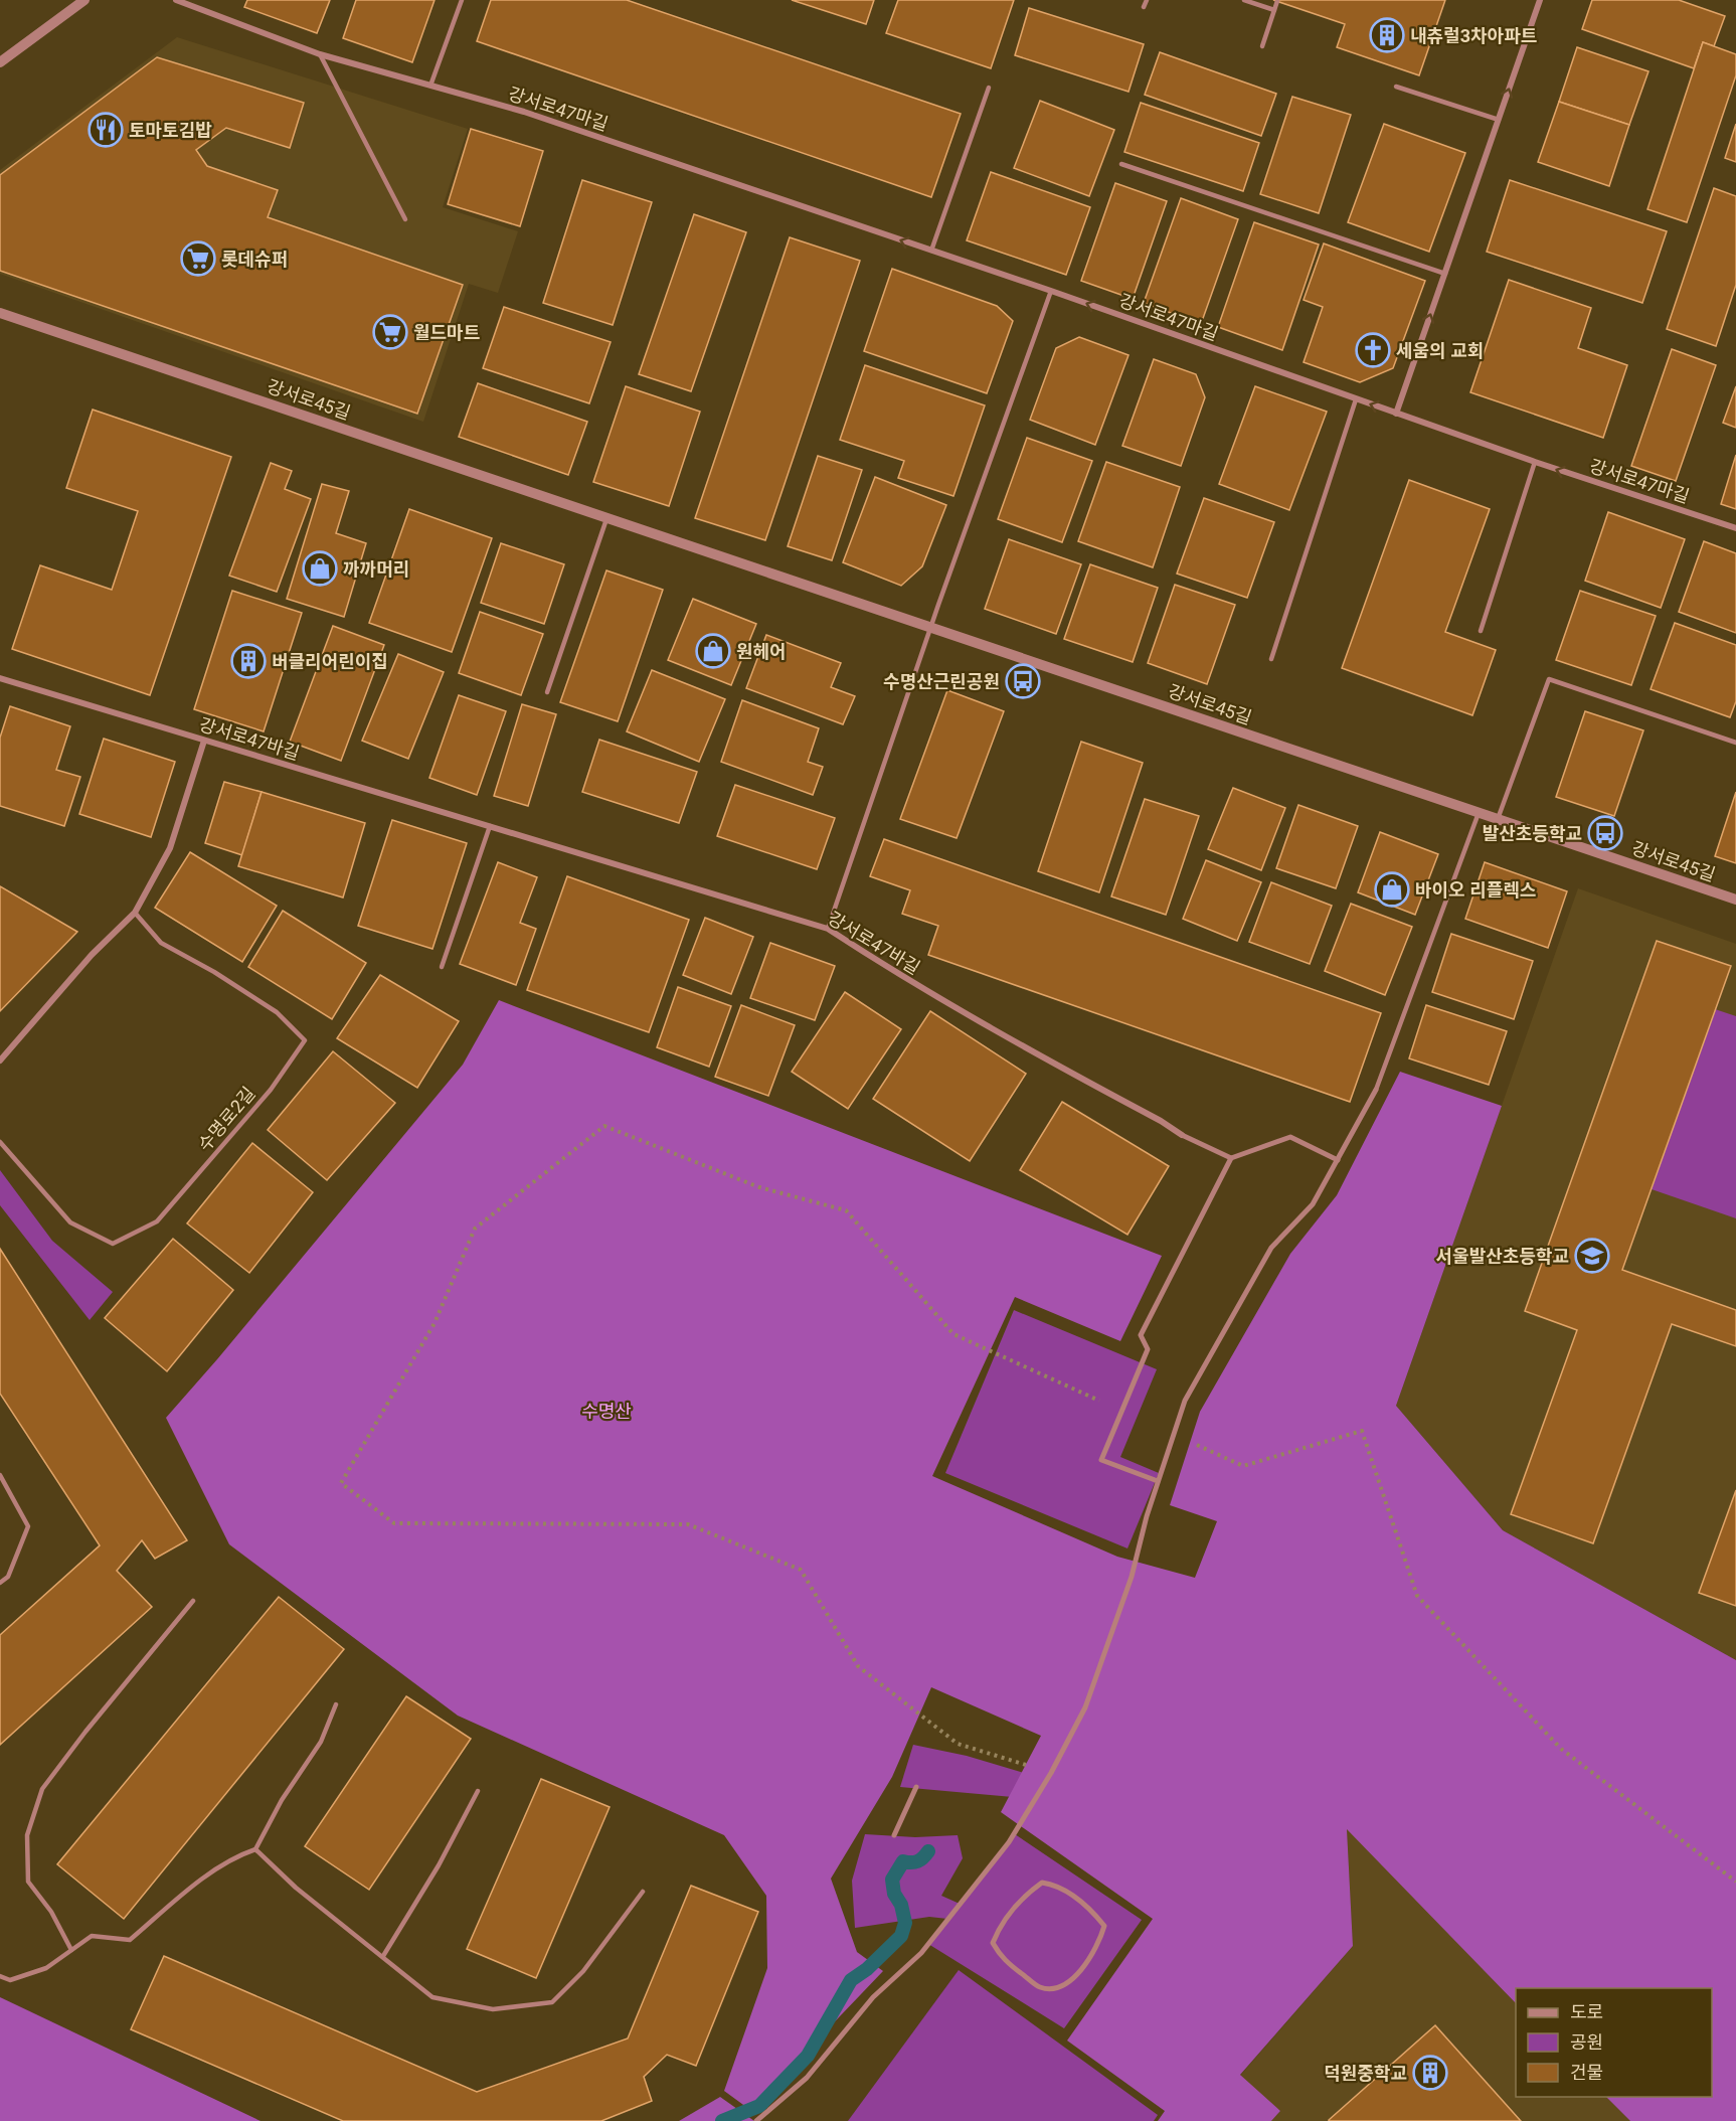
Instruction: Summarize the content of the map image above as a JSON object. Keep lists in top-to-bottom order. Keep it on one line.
{"streets":{"street":["강서로47마길","강서로45길","강서로47바길"],"lane":["수명로2길"]},"one_way":["강서로47마길"],"parks":["수명산"],"places":{"building":["내츄럴3차아파트","버클리어린이집","덕원중학교"],"restaurant":["토마토김밥"],"supermarket":["롯데슈퍼","월드마트"],"church":["세움의 교회"],"shop":["까까머리","원헤어","바이오 리플렉스"],"bus stop":["수명산근린공원","발산초등학교"],"school or university":["서울발산초등학교"]},"legend":["도로","공원","건물"]}
